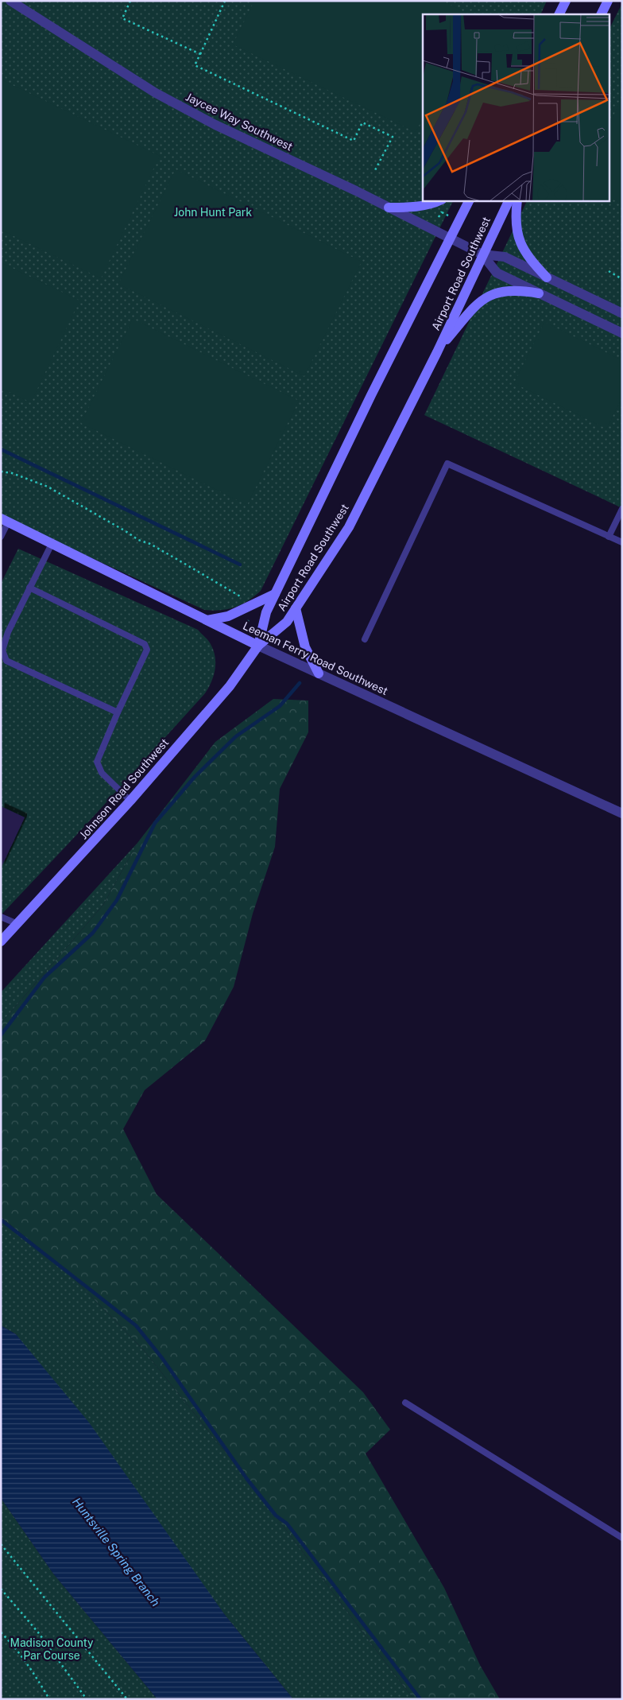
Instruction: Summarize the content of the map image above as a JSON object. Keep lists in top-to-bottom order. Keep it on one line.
{"streets":{"street":["Jaycee Way Southwest","Airport Road Southwest","Leeman Ferry Road Southwest","Johnson Road Southwest"]},"crossings":[["Jaycee Way Southwest","Airport Road Southwest"],["Airport Road Southwest","Leeman Ferry Road Southwest"],["Airport Road Southwest","Johnson Road Southwest"],["Leeman Ferry Road Southwest","Johnson Road Southwest"]],"water":["Huntsville Spring Branch"],"parks":["John Hunt Park","Madison County Par Course"]}
